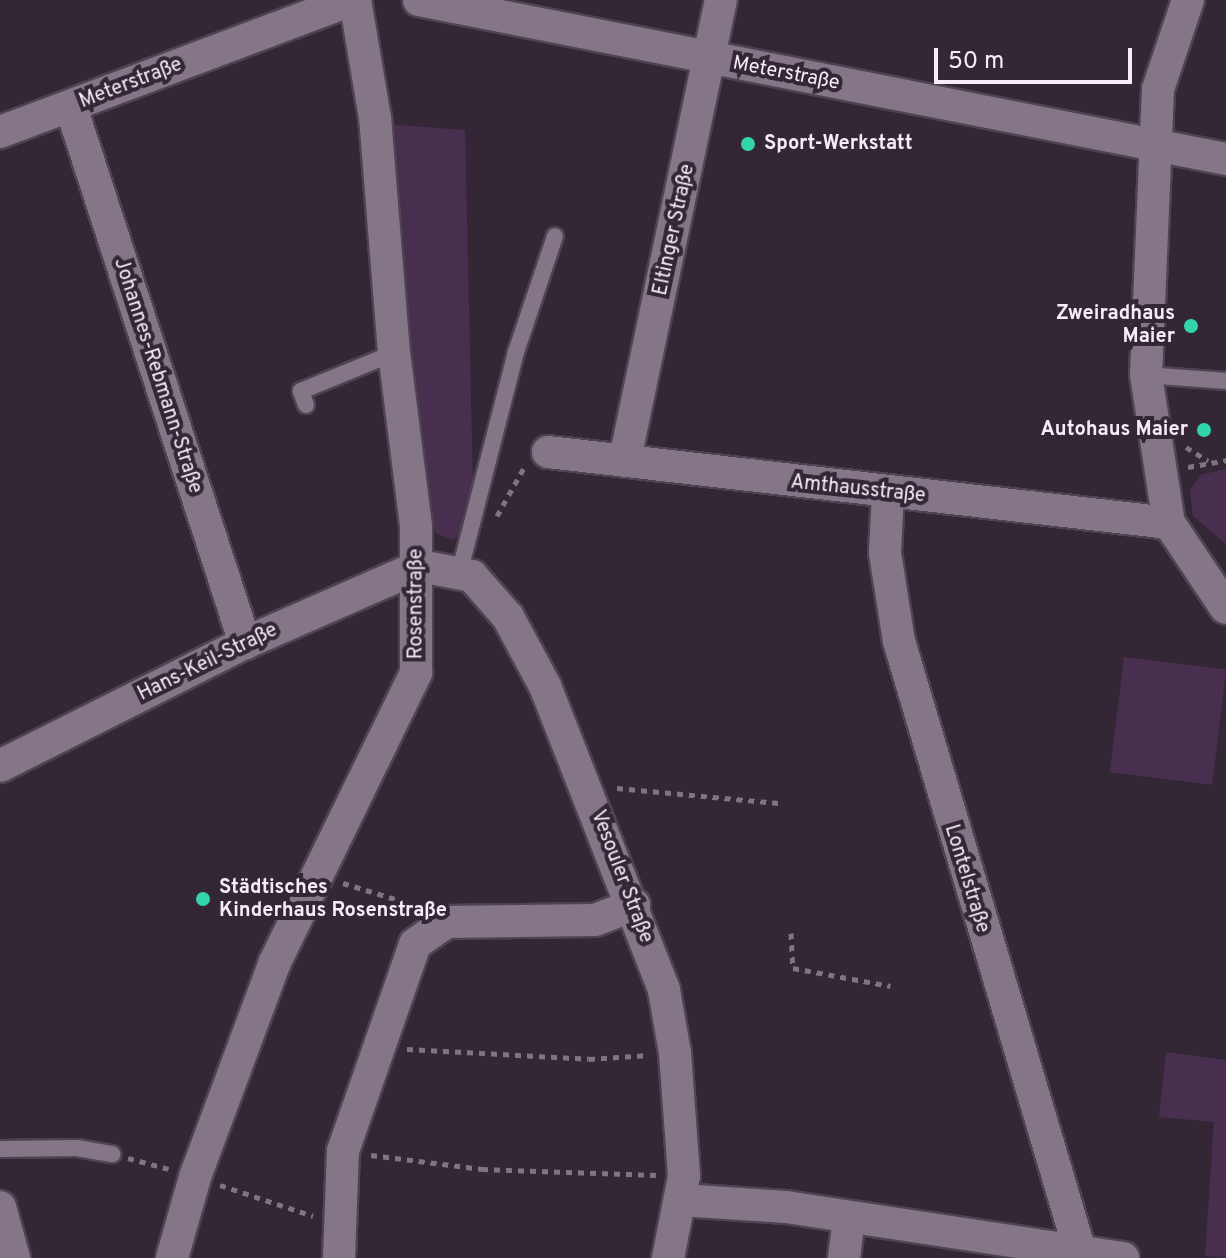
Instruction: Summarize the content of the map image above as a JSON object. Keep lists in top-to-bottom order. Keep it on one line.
{"streets":{"street":["Meterstraße","Eltinger Straße","Johannes-Rebmann-Straße","Amthausstraße","Rosenstraße","Hans-Keil-Straße","Vesouler Straße","Lontelstraße"]},"crossings":[["Meterstraße","Eltinger Straße"],["Meterstraße","Johannes-Rebmann-Straße"],["Meterstraße","Rosenstraße"],["Eltinger Straße","Amthausstraße"],["Johannes-Rebmann-Straße","Hans-Keil-Straße"],["Amthausstraße","Lontelstraße"],["Rosenstraße","Hans-Keil-Straße"]],"places":["Sport-Werkstatt","Zweiradhaus Maier","Autohaus Maier","Städtisches Kinderhaus Rosenstraße"],"scale_bar":"50 m"}
